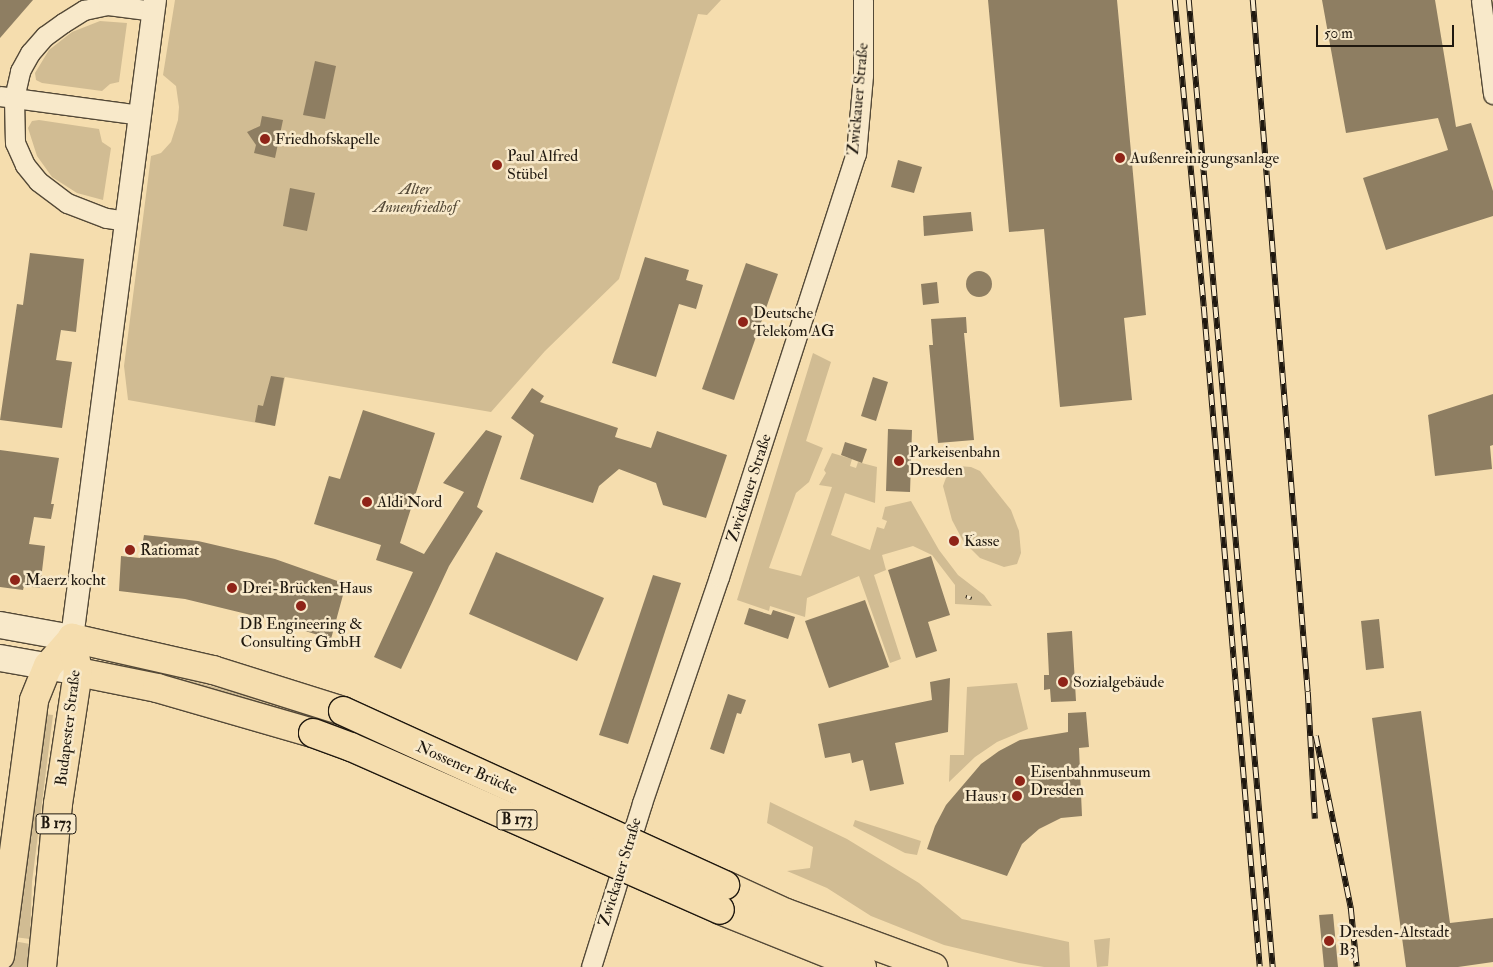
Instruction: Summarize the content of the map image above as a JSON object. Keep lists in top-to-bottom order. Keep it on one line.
{"streets":{"main road":["Budapester Straße","Nossener Brücke","B 173"],"street":["Zwickauer Straße"]},"crossings":[["Budapester Straße","Nossener Brücke"],["Budapester Straße","B 173"],["Nossener Brücke","B 173"]],"parks":["Alter Annenfriedhof"],"places":["Friedhofskapelle","Außenreinigungsanlage","Paul Alfred Stübel","Deutsche Telekom AG","Parkeisenbahn Dresden","Aldi Nord","Kasse","Ratiomat","Maerz kocht","Drei-Brücken-Haus","DB Engineering & Consulting GmbH","Sozialgebäude","Eisenbahnmuseum Dresden","Haus 1","Dresden-Altstadt B3"],"scale_bar":"50 m"}
